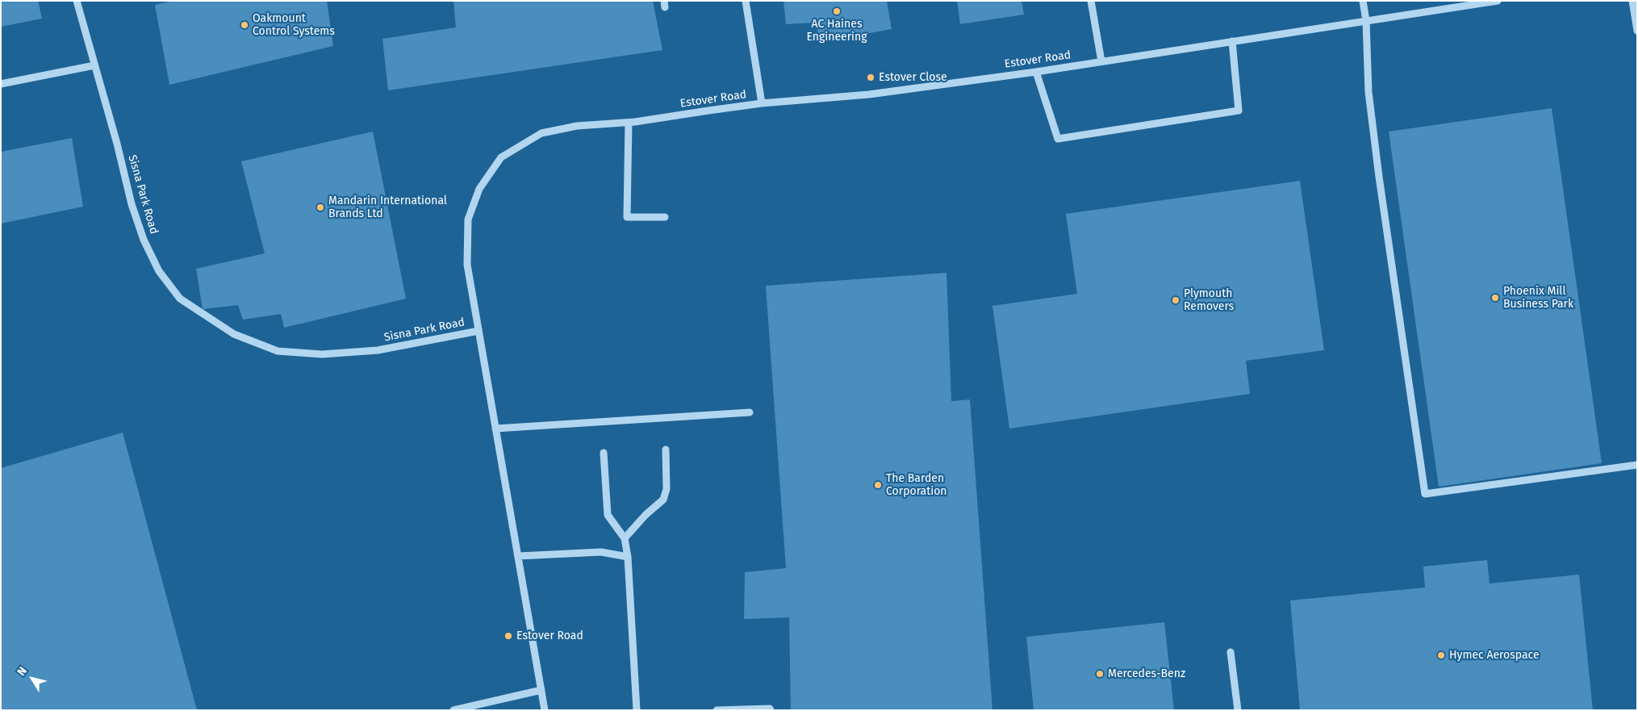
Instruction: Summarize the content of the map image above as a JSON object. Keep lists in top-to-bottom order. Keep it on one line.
{"streets":{"street":["Estover Road","Sisna Park Road"]},"crossings":[["Estover Road","Sisna Park Road"]],"places":["AC Haines Engineering","Oakmount Control Systems","Estover Close","Mandarin International Brands Ltd","Phoenix Mill Business Park","Plymouth Removers","The Barden Corporation","Estover Road","Hymec Aerospace","Mercedes-Benz"],"north":"top left"}
